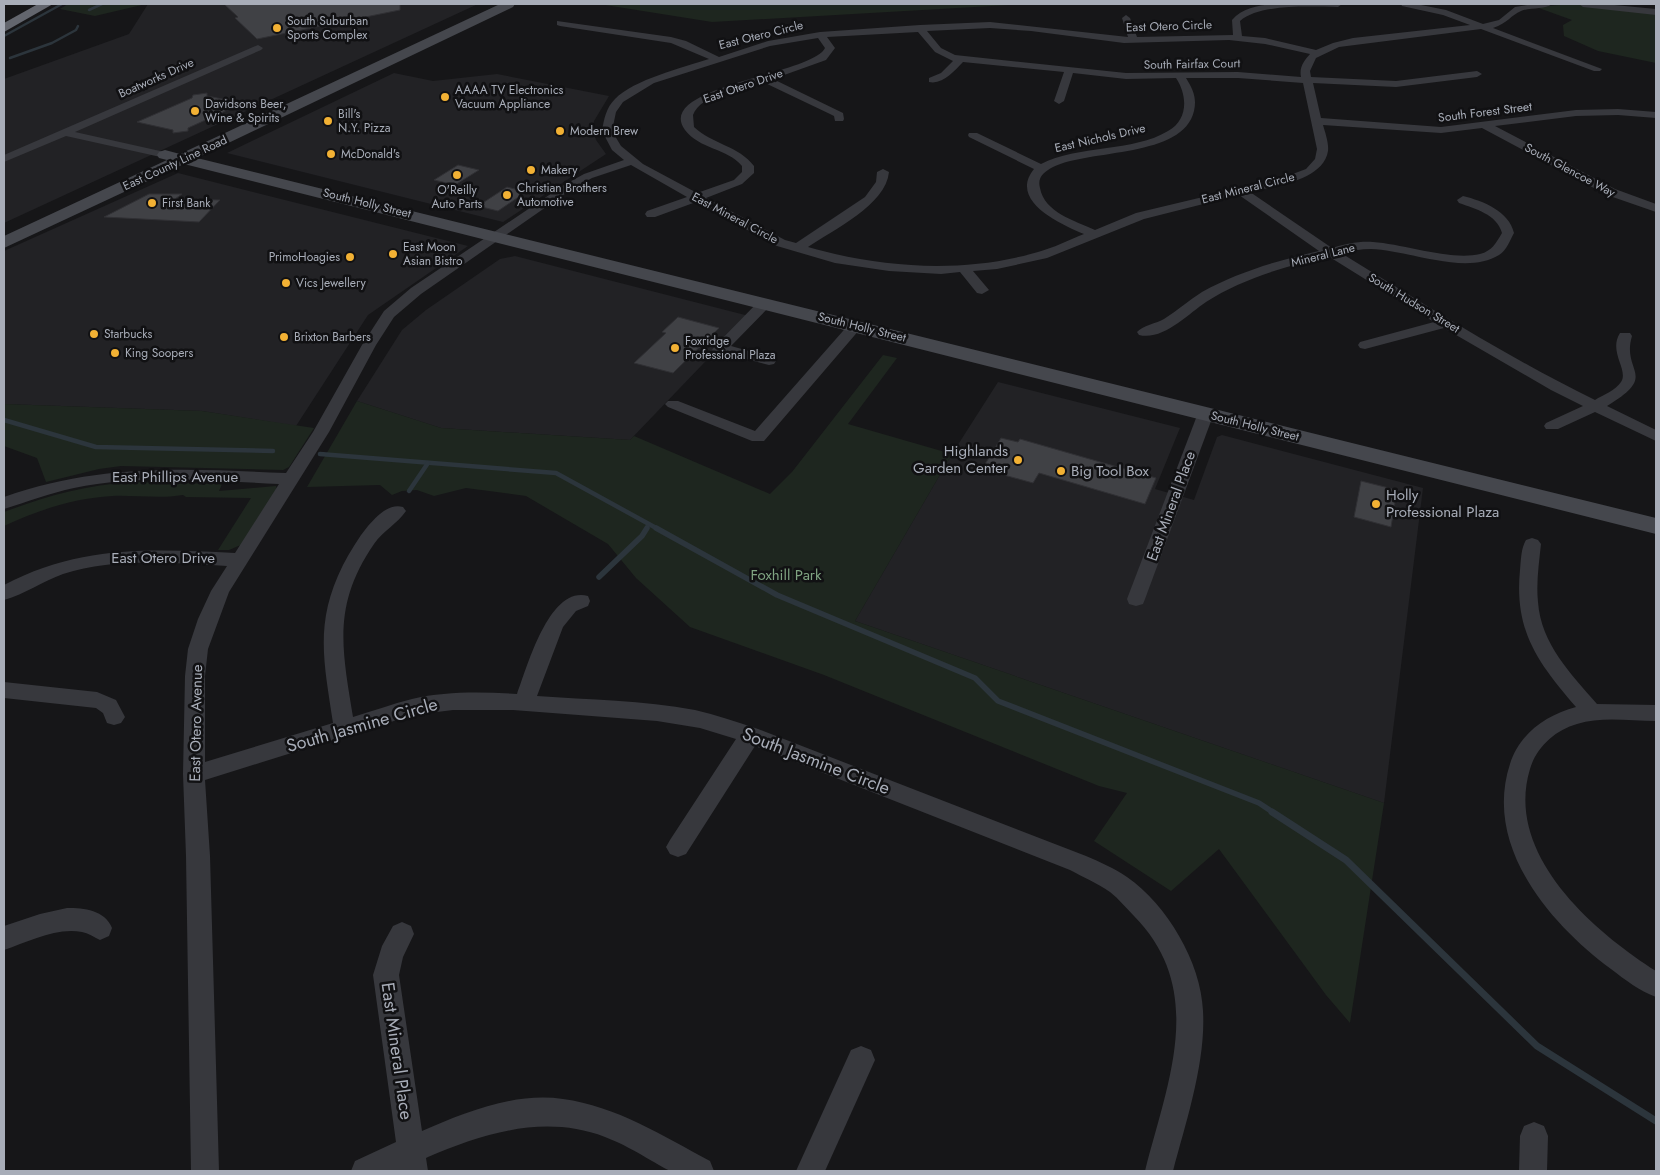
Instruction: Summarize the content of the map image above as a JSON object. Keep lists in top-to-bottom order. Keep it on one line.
{"streets":{"main road":["East County Line Road","South Holly Street"],"street":["East Otero Circle","South Fairfax Court","Boatworks Drive","East Otero Drive","South Forest Street","East Nichols Drive","South Glencoe Way","East Mineral Circle","Mineral Lane","South Hudson Street","East Phillips Avenue","East Mineral Place","East Otero Avenue","South Jasmine Circle"]},"crossings":[["East Otero Circle","South Fairfax Court"],["East Otero Circle","East Otero Drive"],["East Otero Circle","East Mineral Circle"],["East Otero Circle","East Otero Avenue"],["South Fairfax Court","East Nichols Drive"],["South Fairfax Court","East Mineral Circle"],["Boatworks Drive","South Holly Street"],["East Otero Drive","East Mineral Circle"],["East Otero Drive","East Otero Avenue"],["South Forest Street","South Glencoe Way"],["South Forest Street","East Mineral Circle"],["East Nichols Drive","East Mineral Circle"],["East County Line Road","South Holly Street"],["East Mineral Circle","South Hudson Street"],["East Mineral Circle","East Otero Avenue"],["South Holly Street","East Mineral Place"],["South Holly Street","East Otero Avenue"],["Mineral Lane","South Hudson Street"],["East Phillips Avenue","East Otero Avenue"],["East Otero Avenue","South Jasmine Circle"]],"parks":["Foxhill Park"],"places":["South Suburban Sports Complex","AAAA TV Electronics Vacuum Appliance","Davidsons Beer, Wine & Spirits","Bill's N.Y. Pizza","Modern Brew","McDonald's","Makery","O'Reilly Auto Parts","Christian Brothers Automotive","First Bank","East Moon Asian Bistro","PrimoHoagies","Vics Jewellery","Starbucks","Brixton Barbers","Foxridge Professional Plaza","King Soopers","Highlands Garden Center","Big Tool Box","Holly Professional Plaza"]}
